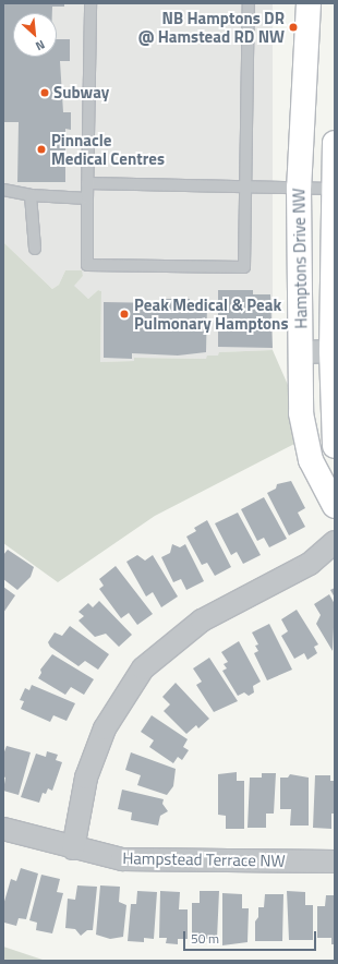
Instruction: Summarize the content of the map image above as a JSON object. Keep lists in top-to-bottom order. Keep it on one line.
{"streets":{"street":["Hamptons Drive NW","Hampstead Terrace NW"]},"places":["NB Hamptons DR @ Hamstead RD NW","Subway","Pinnacle Medical Centres","Peak Medical & Peak Pulmonary Hamptons"],"scale_bar":"50 m","north":"bottom right"}
